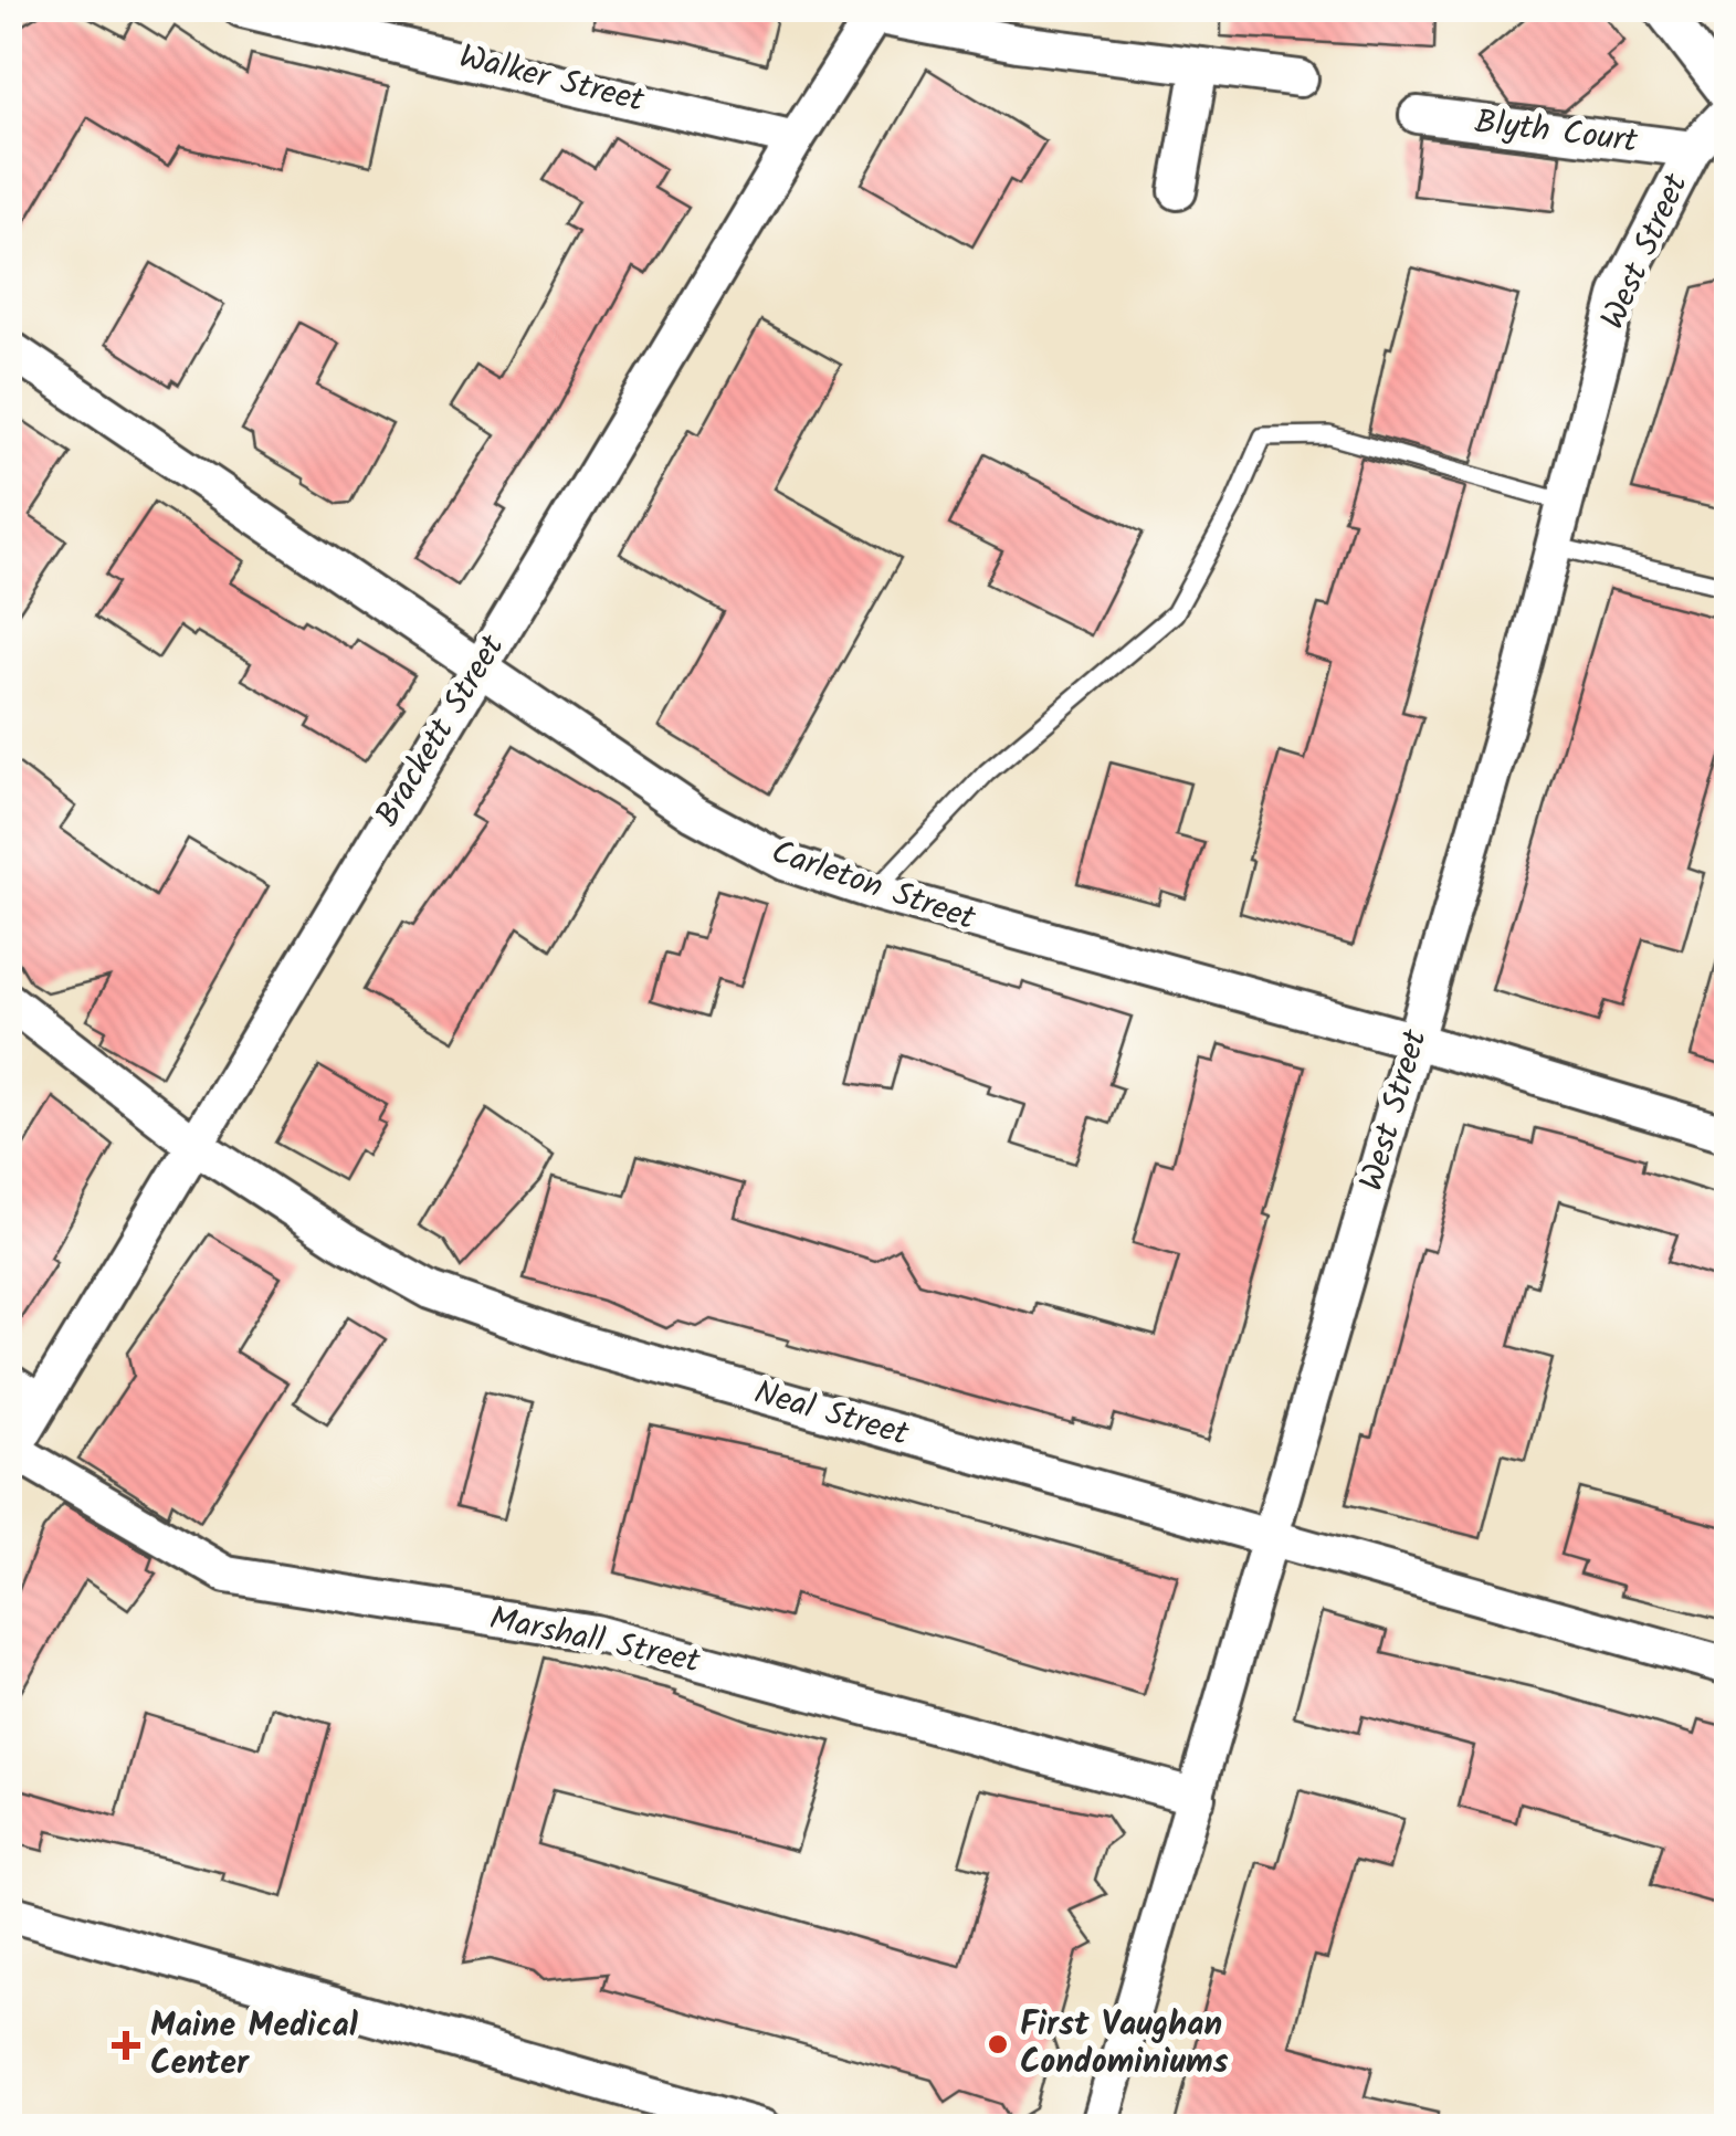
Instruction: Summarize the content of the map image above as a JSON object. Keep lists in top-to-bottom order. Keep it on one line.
{"streets":{"street":["Walker Street","Blyth Court","West Street","Brackett Street","Carleton Street","Neal Street","Marshall Street"]},"crossings":[["Walker Street","Brackett Street"],["Blyth Court","West Street"],["West Street","Carleton Street"],["West Street","Neal Street"],["West Street","Marshall Street"],["Brackett Street","Carleton Street"],["Brackett Street","Neal Street"],["Brackett Street","Marshall Street"]],"places":{"other":["First Vaughan Condominiums"],"health":["Maine Medical Center"]}}
